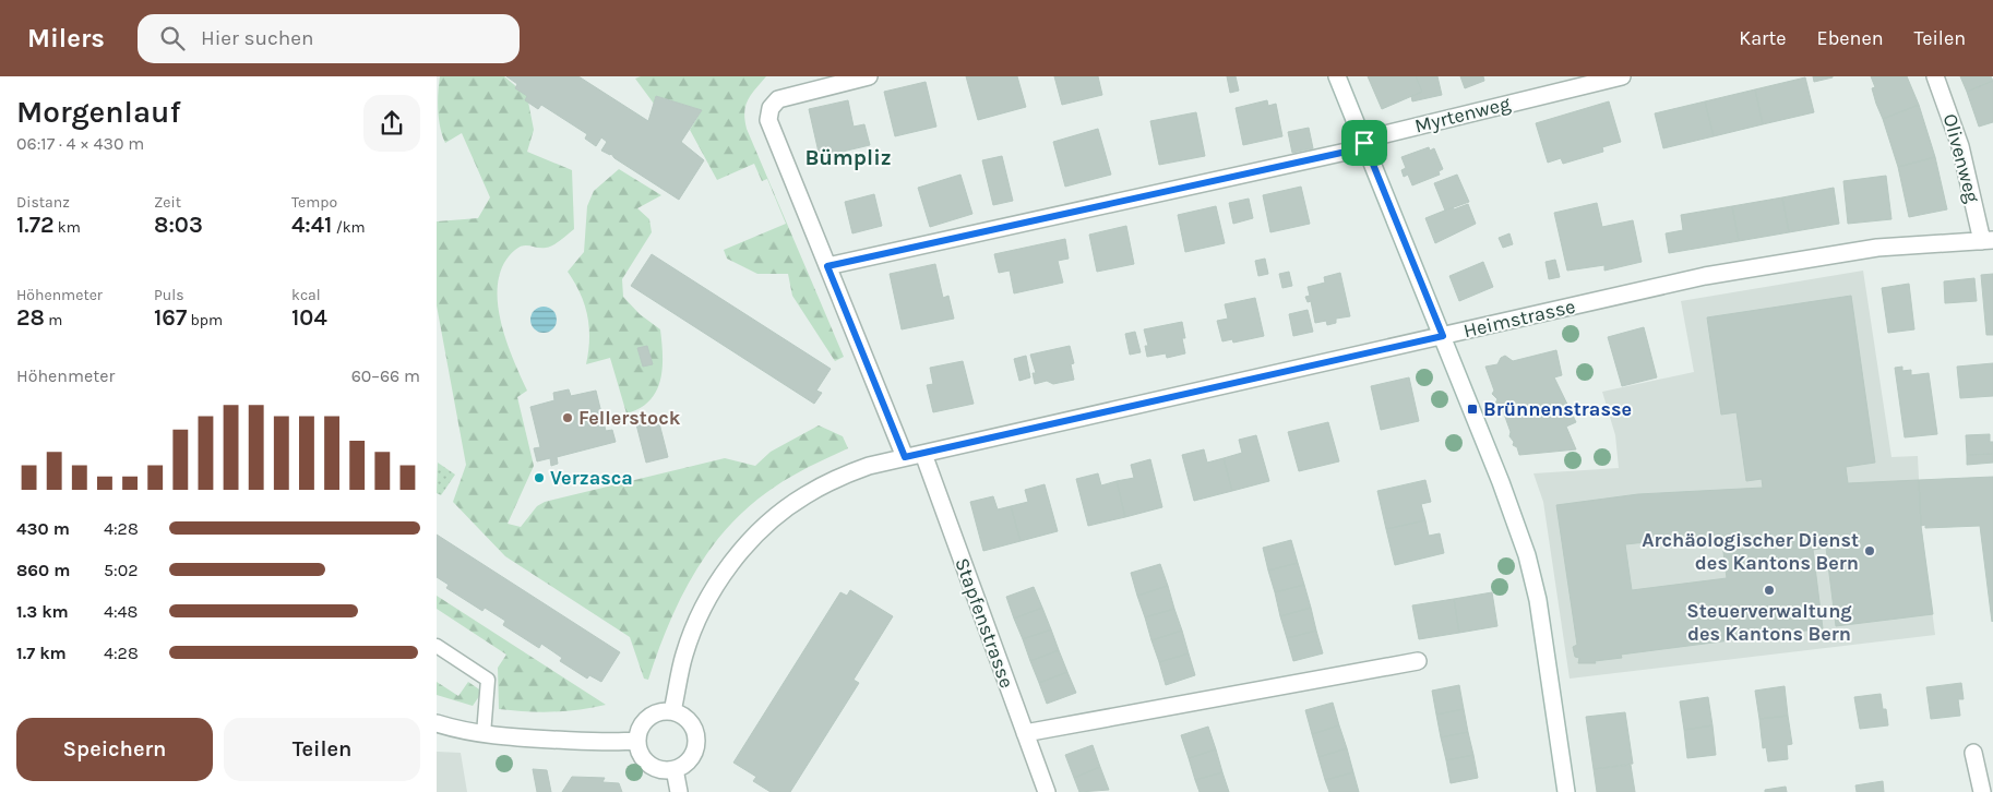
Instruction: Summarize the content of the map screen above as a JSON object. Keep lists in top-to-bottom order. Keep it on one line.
{"streets":{"street":["Myrtenweg","Olivenweg","Heimstrasse","Stapfenstrasse"]},"crossings":[["Olivenweg","Heimstrasse"],["Heimstrasse","Stapfenstrasse"]],"districts":["Bümpliz"],"places":{"transit":["Brünnenstrasse"],"other":["Fellerstock","Verzasca","Archäologischer Dienst des Kantons Bern","Steuerverwaltung des Kantons Bern"]},"page":{"header":"Milers","search":"Hier suchen","nav":["Karte","Ebenen","Teilen"],"heading":["Morgenlauf","06:17 · 4 × 430 m"],"stats":[["Distanz","1.72 km"],["Zeit","8:03"],["Tempo","4:41 /km"],["Höhenmeter","28 m"],["Puls","167 bpm"],["kcal","104"]],"chart":["Höhenmeter","60–66 m"],"list":[{"name":"430 m","note":"4:28"},{"name":"860 m","note":"5:02"},{"name":"1.3 km","note":"4:48"},{"name":"1.7 km","note":"4:28"}],"buttons":["Speichern","Teilen"]}}
